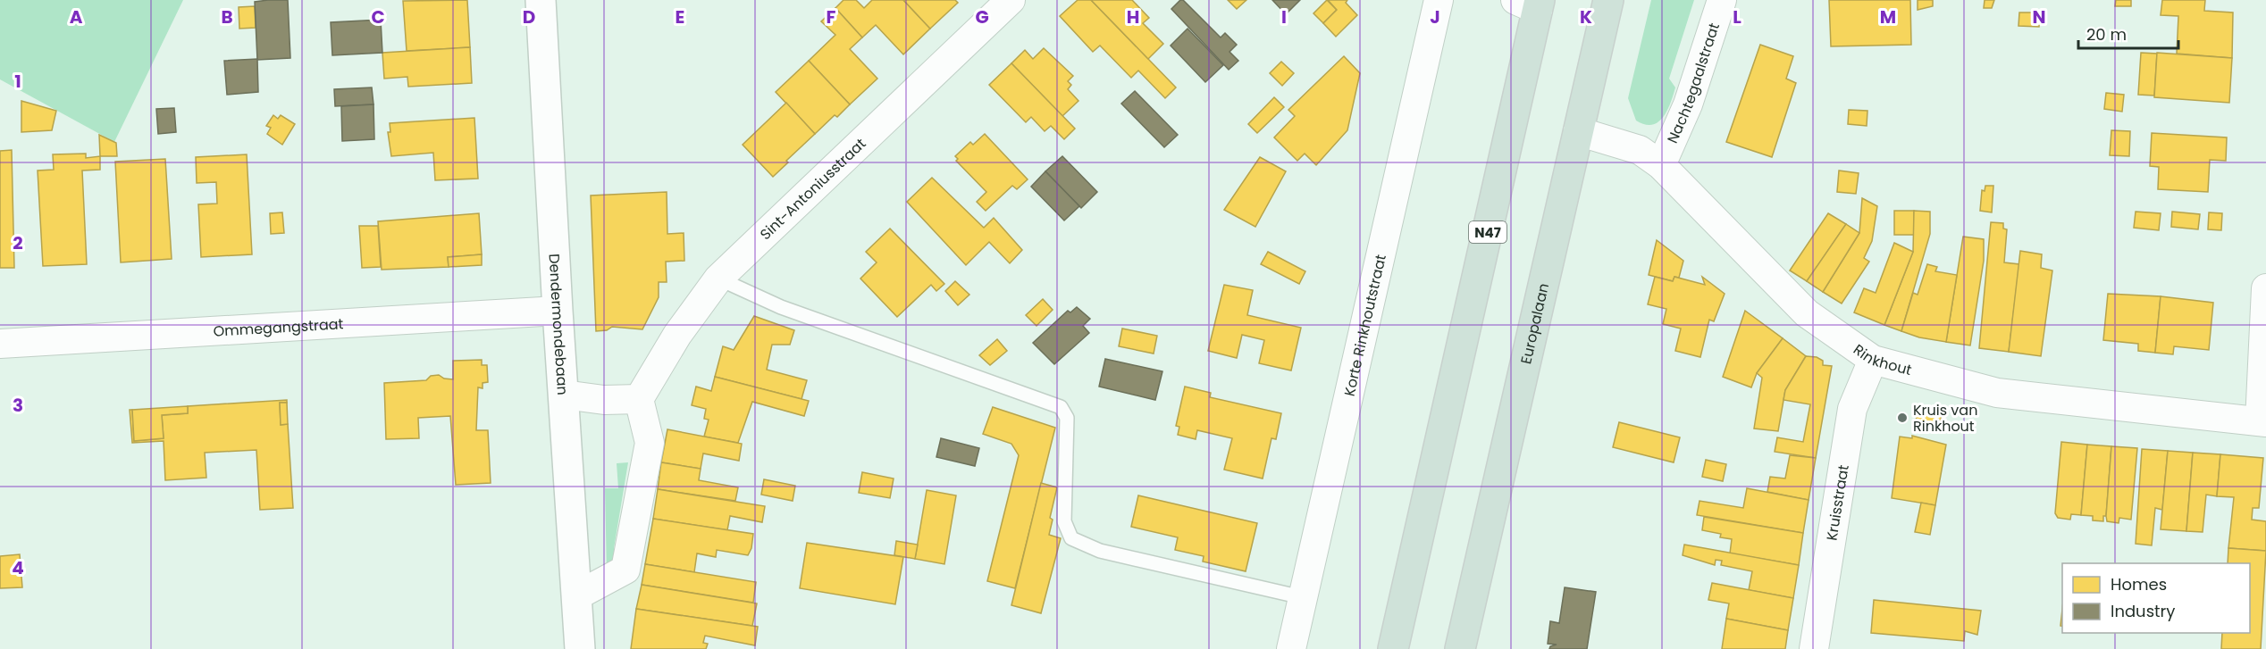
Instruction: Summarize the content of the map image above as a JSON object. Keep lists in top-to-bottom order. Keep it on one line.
{"streets":{"highway":["N47","Europalaan"],"street":["Nachtegaalstraat","Sint-Antoniusstraat","Korte Rinkhoutstraat","Dendermondebaan","Ommegangstraat","Rinkhout","Kruisstraat"]},"crossings":[["Nachtegaalstraat","Rinkhout"],["Europalaan","Rinkhout"],["Dendermondebaan","Ommegangstraat"],["Rinkhout","Kruisstraat"]],"places":["Kruis van Rinkhout"],"legend":["Homes","Industry"],"scale_bar":"20 m","grid":{"columns":["A","B","C","D","E","F","G","H","I","J","K","L","M","N"],"rows":["1","2","3","4"]}}
